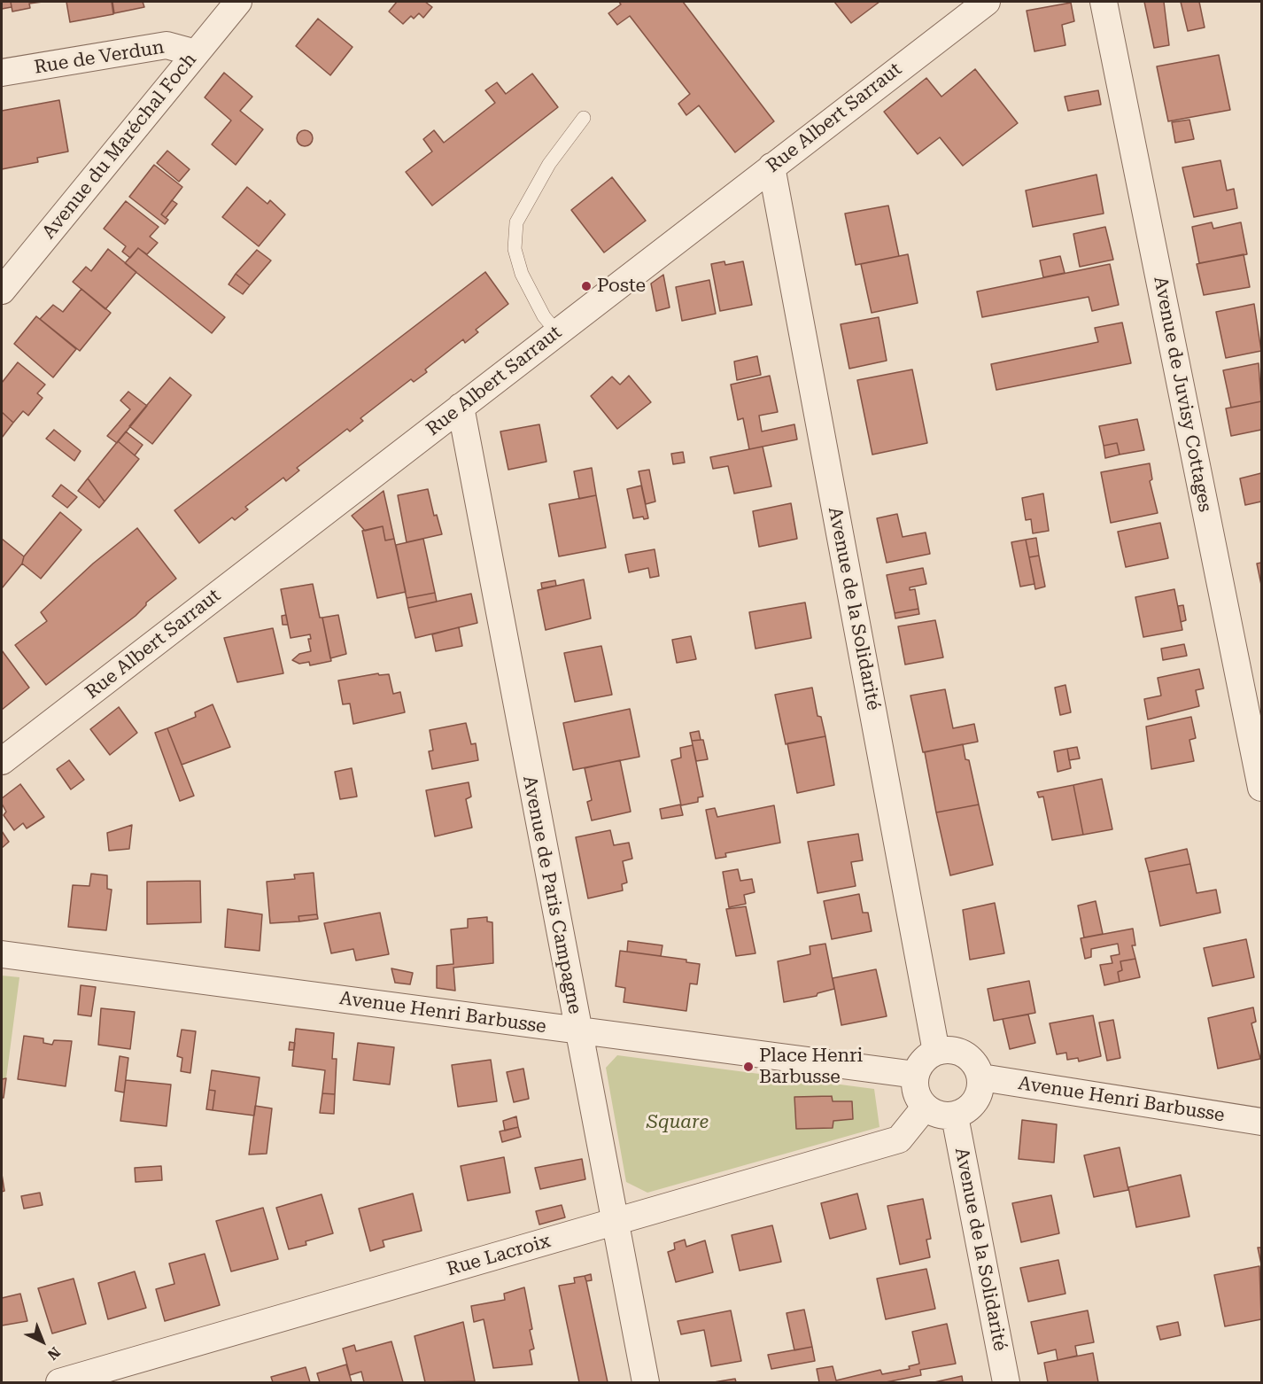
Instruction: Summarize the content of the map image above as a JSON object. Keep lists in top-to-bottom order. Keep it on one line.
{"streets":{"street":["Rue de Verdun","Rue Albert Sarraut","Avenue du Maréchal Foch","Avenue de Juvisy Cottages","Avenue de la Solidarité","Avenue de Paris Campagne","Avenue Henri Barbusse","Rue Lacroix"]},"crossings":[["Rue de Verdun","Avenue du Maréchal Foch"],["Rue Albert Sarraut","Avenue de la Solidarité"],["Rue Albert Sarraut","Avenue de Paris Campagne"],["Avenue de la Solidarité","Avenue Henri Barbusse"],["Avenue de la Solidarité","Rue Lacroix"],["Avenue de Paris Campagne","Avenue Henri Barbusse"],["Avenue de Paris Campagne","Rue Lacroix"],["Avenue Henri Barbusse","Rue Lacroix"]],"parks":["Square"],"places":["Poste","Place Henri Barbusse"],"north":"bottom right"}
